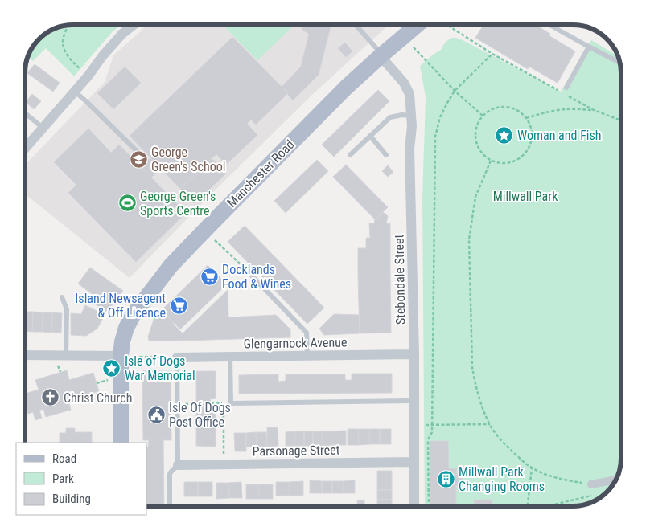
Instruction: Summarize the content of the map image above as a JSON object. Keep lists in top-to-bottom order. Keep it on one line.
{"streets":{"main road":["Manchester Road"],"street":["Stebondale Street","Glengarnock Avenue","Parsonage Street"]},"crossings":[["Manchester Road","Stebondale Street"],["Stebondale Street","Glengarnock Avenue"],["Stebondale Street","Parsonage Street"]],"parks":["Millwall Park"],"places":{"place":["Woman and Fish","Isle of Dogs War Memorial"],"school or university":["George Green's School"],"sports":["George Green's Sports Centre"],"supermarket":["Docklands Food & Wines","Island Newsagent & Off Licence"],"church":["Christ Church"],"public building":["Isle Of Dogs Post Office"],"building":["Millwall Park Changing Rooms"]},"legend":["Road","Park","Building"]}
